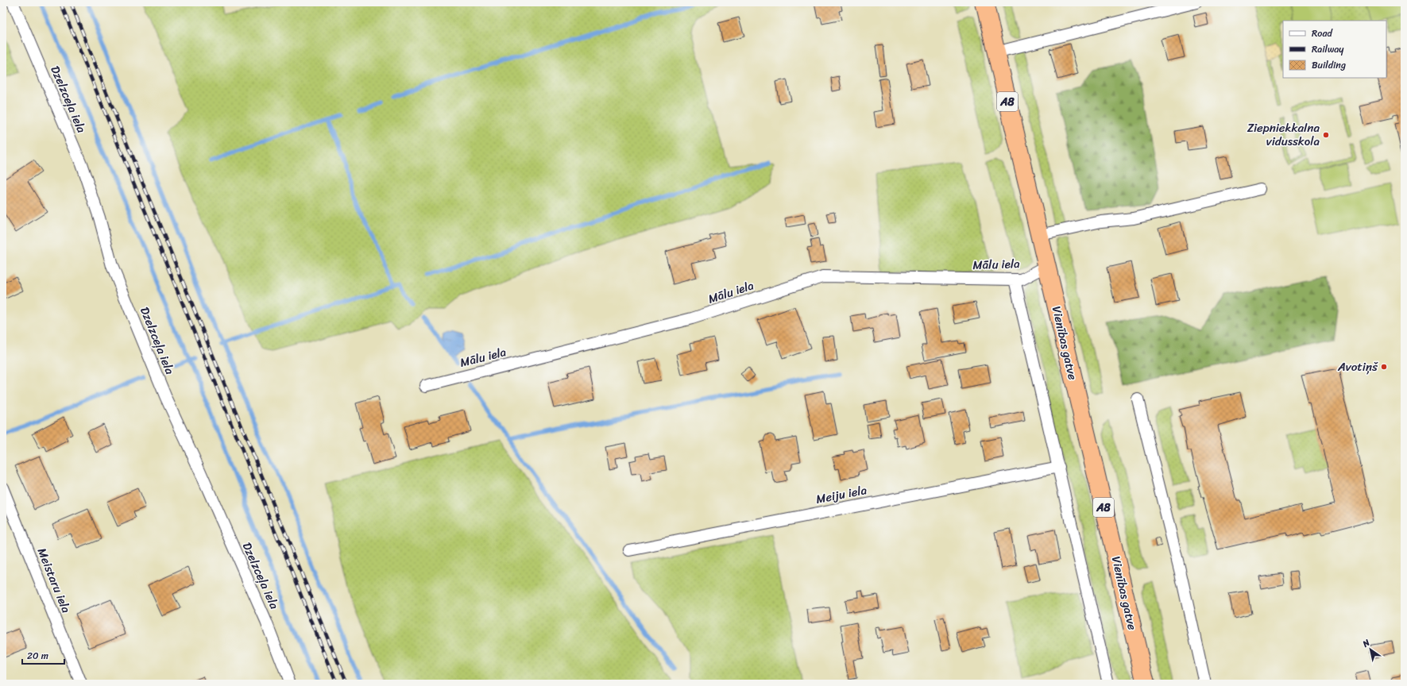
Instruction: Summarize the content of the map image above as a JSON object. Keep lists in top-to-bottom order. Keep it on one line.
{"streets":{"highway":["A8","Vienības gatve"],"street":["Dzelzceļa iela","Mālu iela","Meiju iela","Meistaru iela"]},"crossings":[["Mālu iela","Vienības gatve"]],"places":["Ziepniekkalna vidusskola","Avotiņš"],"legend":["Road","Railway","Building"],"scale_bar":"20 m","north":"top left"}
